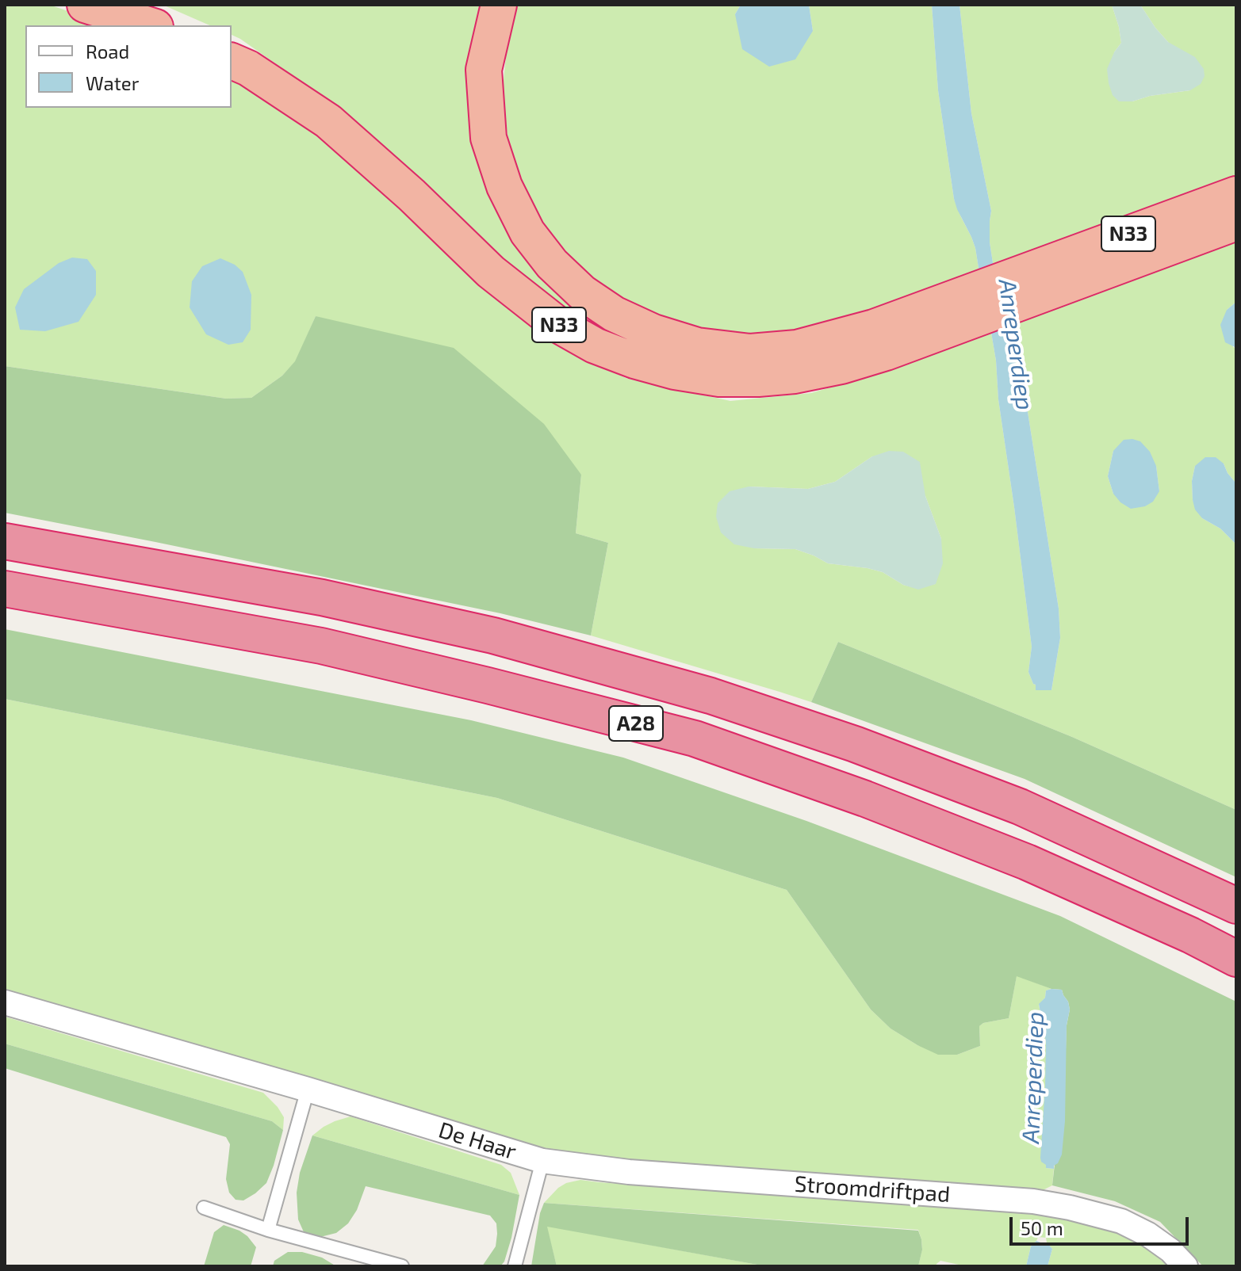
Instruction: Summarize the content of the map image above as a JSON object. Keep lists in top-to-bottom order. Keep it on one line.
{"streets":{"highway":["N33","A28"],"street":["De Haar","Stroomdriftpad"]},"crossings":[["De Haar","Stroomdriftpad"]],"water":["Anreperdiep"],"legend":["Road","Water"],"scale_bar":"50 m"}
